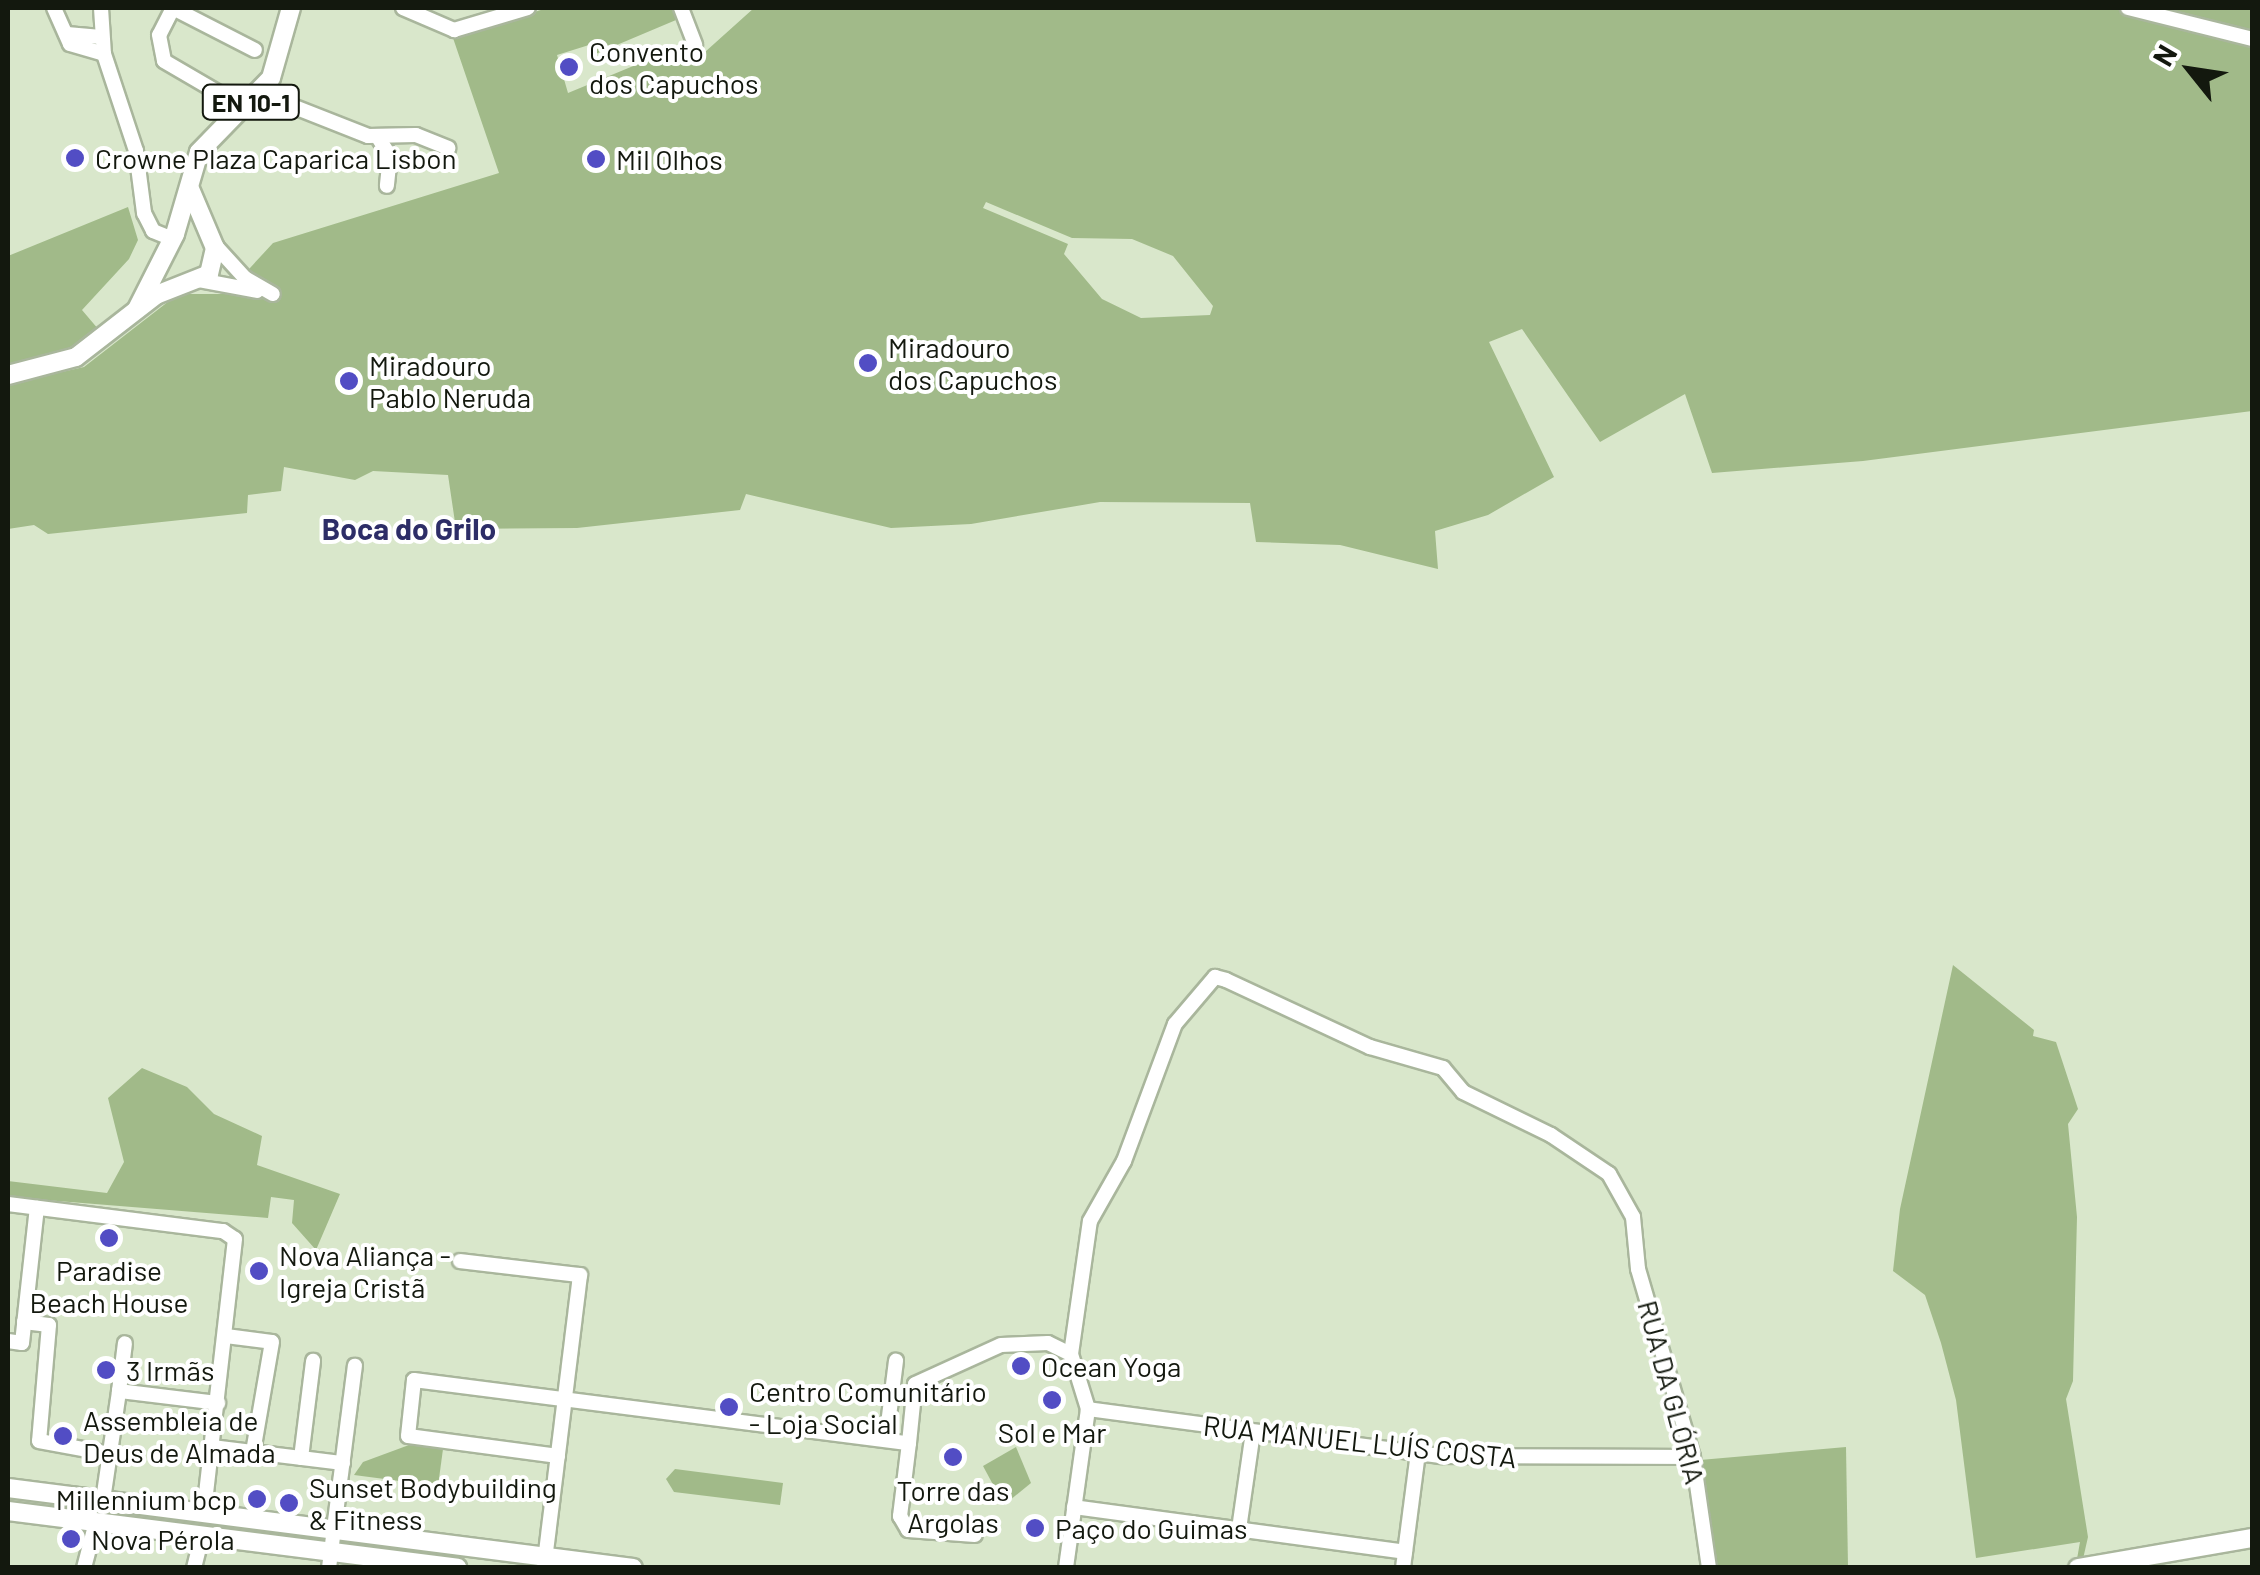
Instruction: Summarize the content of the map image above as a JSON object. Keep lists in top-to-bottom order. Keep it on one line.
{"streets":{"main road":["EN 10-1"],"street":["RUA DA GLÓRIA","RUA MANUEL LUÍS COSTA"]},"crossings":[["RUA DA GLÓRIA","RUA MANUEL LUÍS COSTA"]],"districts":["Boca do Grilo"],"places":["Convento dos Capuchos","Crowne Plaza Caparica Lisbon","Mil Olhos","Miradouro dos Capuchos","Miradouro Pablo Neruda","Paradise Beach House","Nova Aliança - Igreja Cristã","Ocean Yoga","3 Irmãs","Sol e Mar","Centro Comunitário - Loja Social","Assembleia de Deus de Almada","Torre das Argolas","Millennium bcp","Sunset Bodybuilding & Fitness","Paço do Guimas","Nova Pérola"],"north":"top left"}
